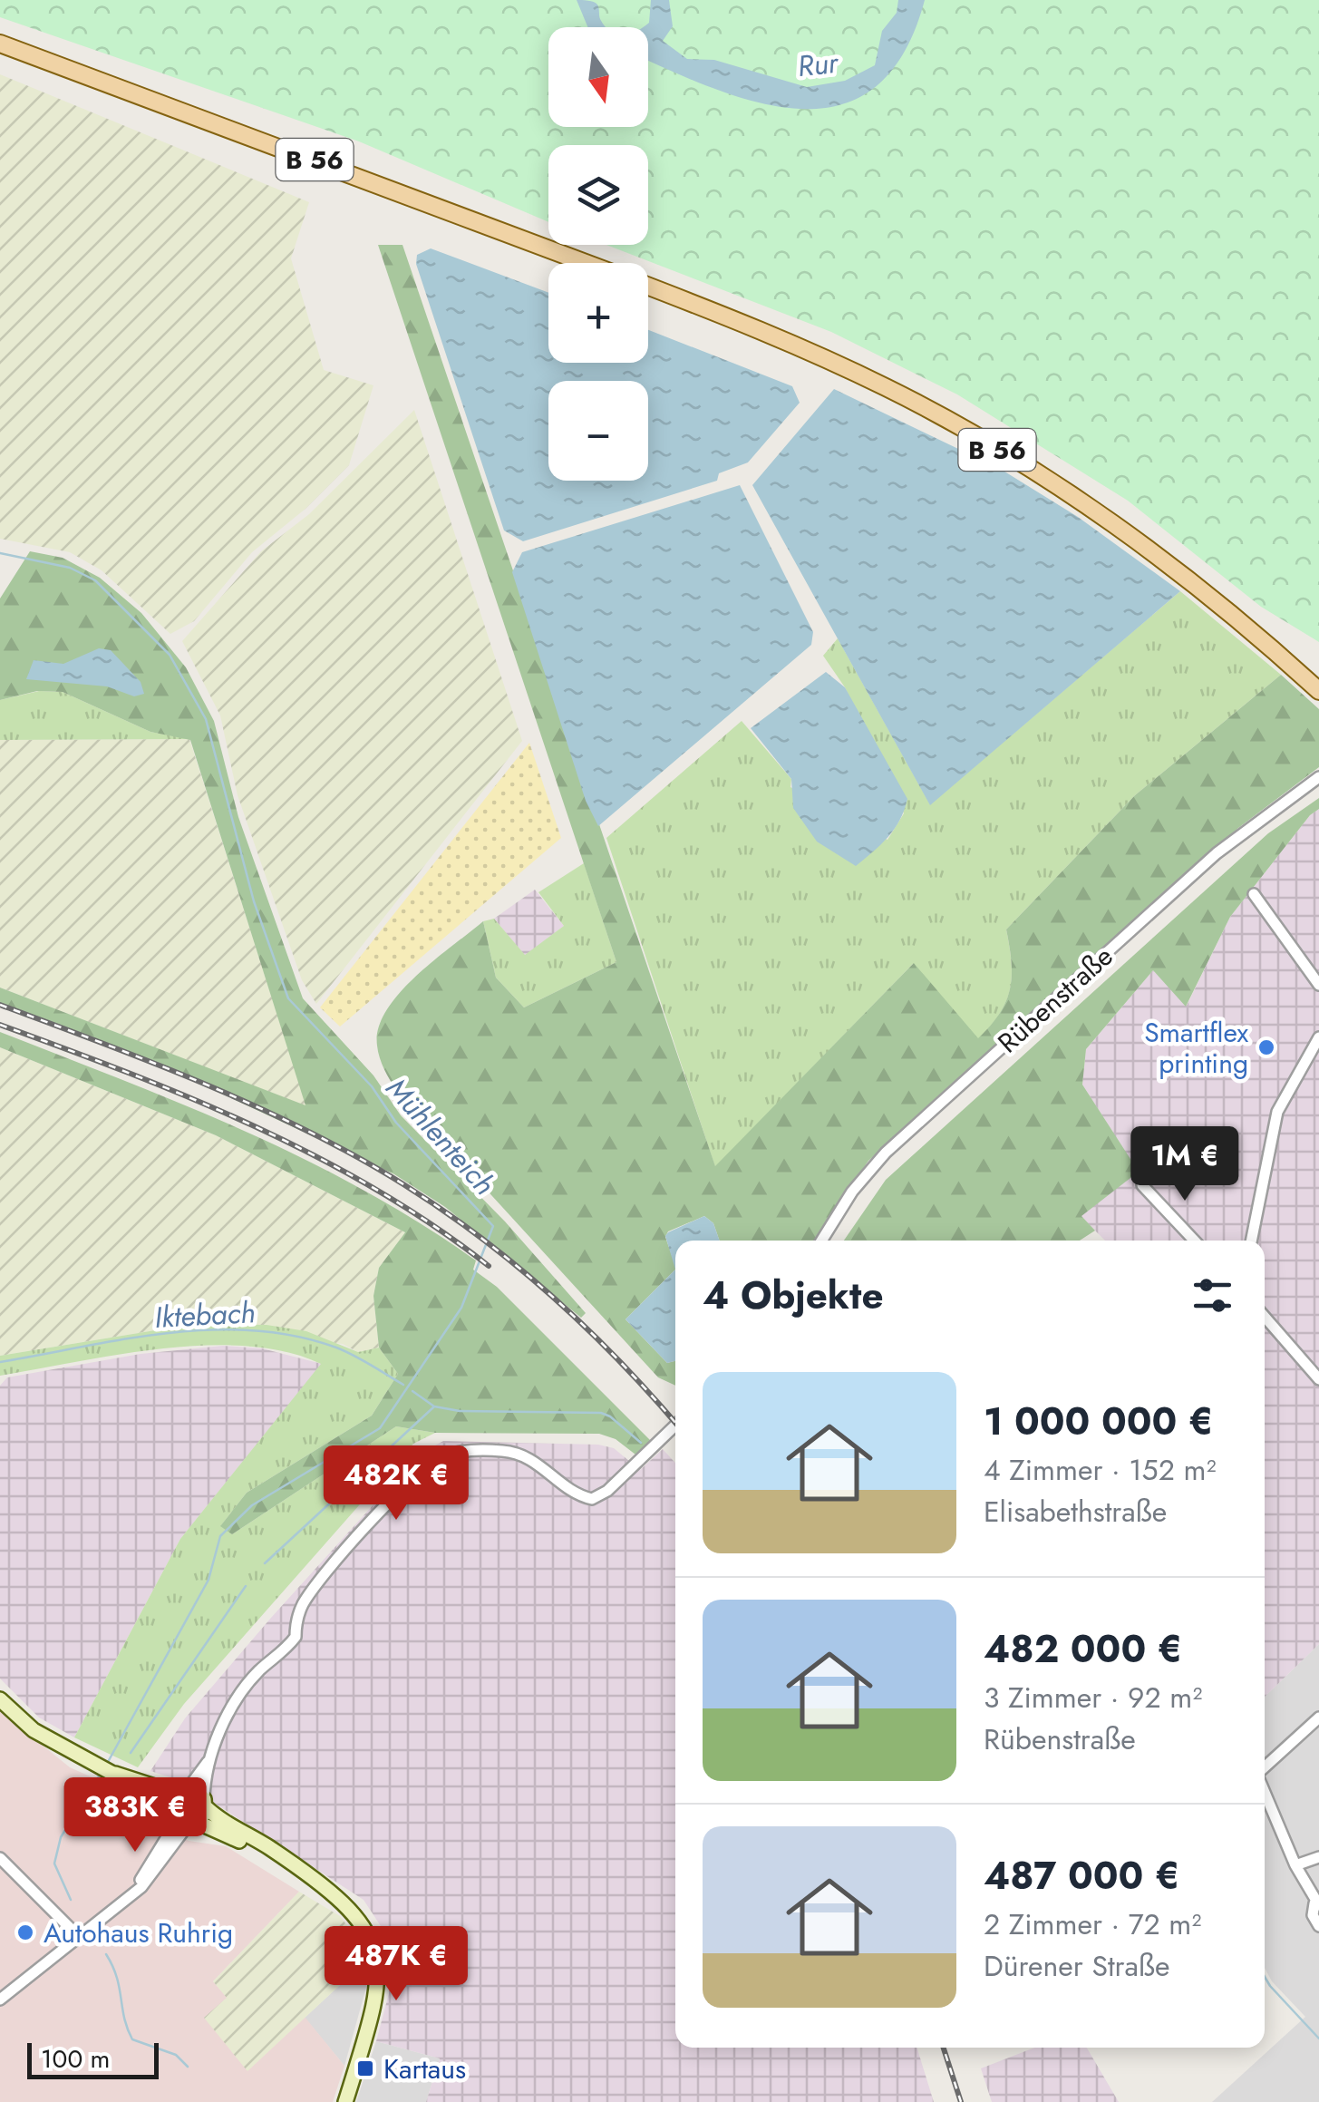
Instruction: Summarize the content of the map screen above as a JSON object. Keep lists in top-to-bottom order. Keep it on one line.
{"streets":{"main road":["B 56"],"street":["Rübenstraße"]},"water":["Rur","Mühlenteich","Iktebach"],"places":{"other":["Smartflex printing","Autohaus Ruhrig"],"transit":["Kartaus"]},"scale_bar":"100 m","north":"bottom","page":{"map_buttons":["+","−"],"price":["1M €","482K €","383K €","487K €"],"heading":"4 Objekte","list":[{"name":"1 000 000 €","note":"4 Zimmer · 152 m² · Elisabethstraße"},{"name":"482 000 €","note":"3 Zimmer · 92 m² · Rübenstraße"},{"name":"487 000 €","note":"2 Zimmer · 72 m² · Dürener Straße"}],"scale":"100 m"}}
